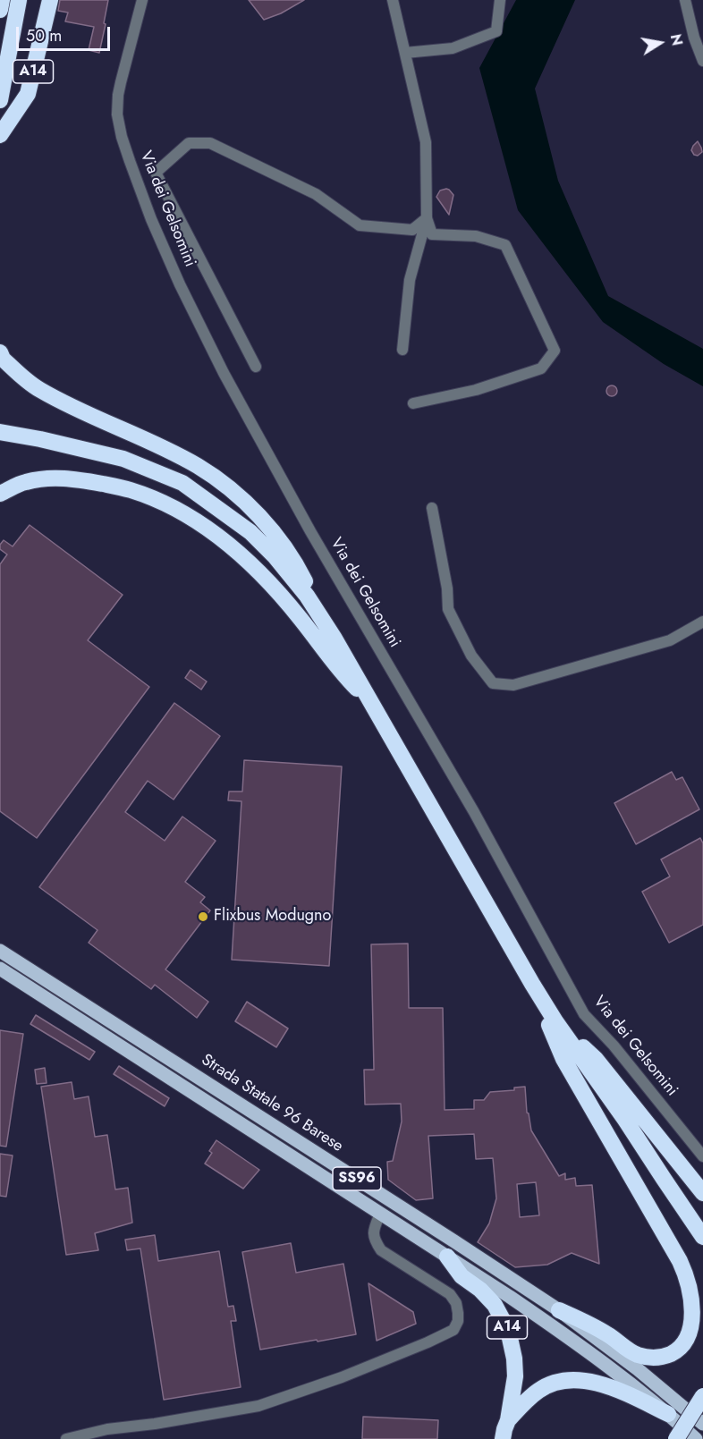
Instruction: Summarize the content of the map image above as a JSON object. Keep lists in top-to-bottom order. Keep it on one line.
{"streets":{"highway":["A14"],"main road":["Strada Statale 96 Barese","SS96"],"street":["Via dei Gelsomini"]},"crossings":[["A14","Strada Statale 96 Barese"]],"places":["Flixbus Modugno"],"scale_bar":"50 m","north":"right"}
